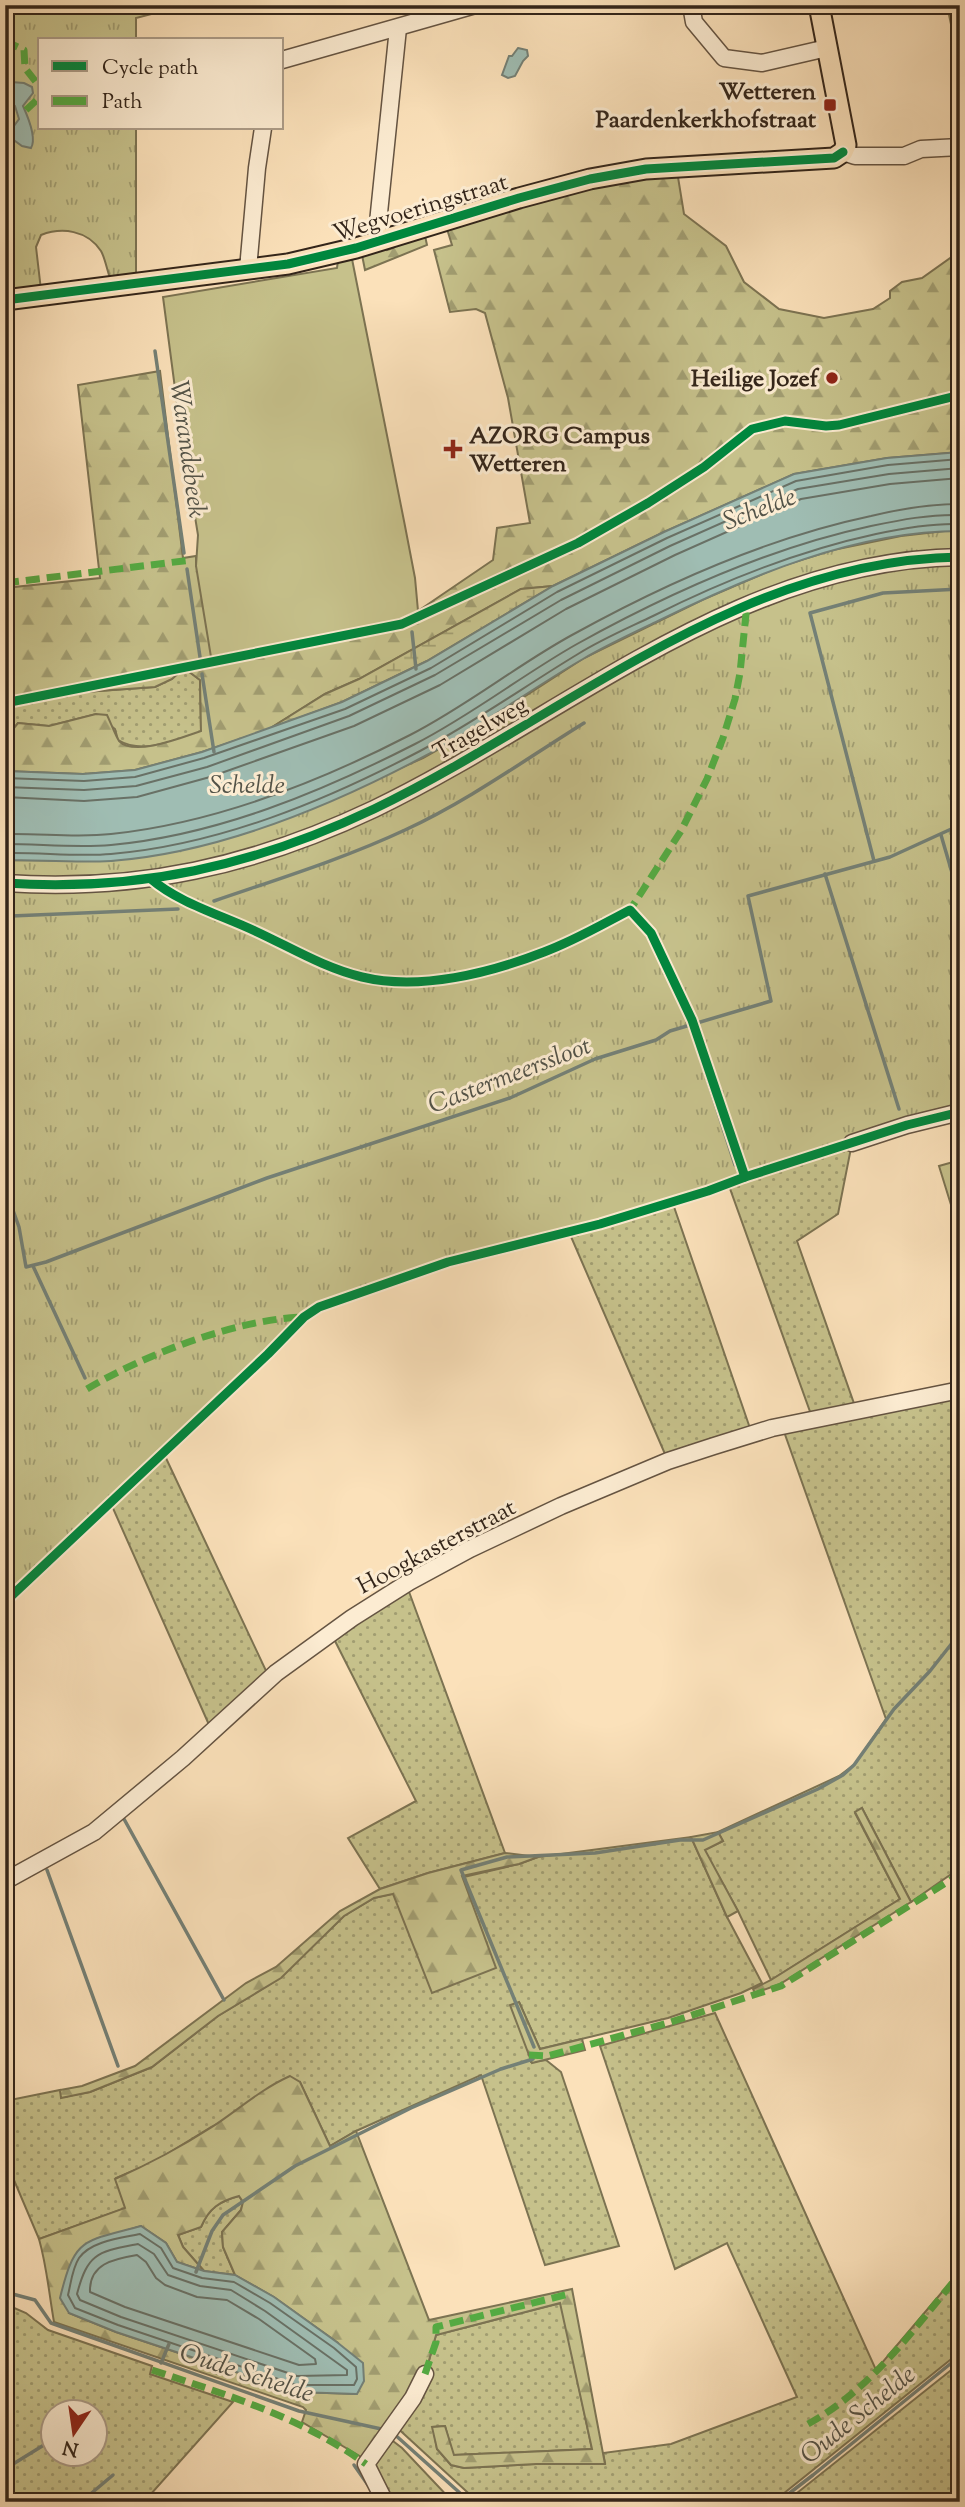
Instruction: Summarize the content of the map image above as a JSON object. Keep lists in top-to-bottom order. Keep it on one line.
{"streets":{"main road":["Wegvoeringstraat"],"street":["Tragelweg","Hoogkasterstraat"]},"water":["Warandebeek","Schelde","Castermeerssloot","Oude Schelde"],"places":{"transit":["Wetteren Paardenkerkhofstraat"],"other":["Heilige Jozef"],"health":["AZORG Campus Wetteren"]},"legend":["Cycle path","Path"],"north":"bottom"}
